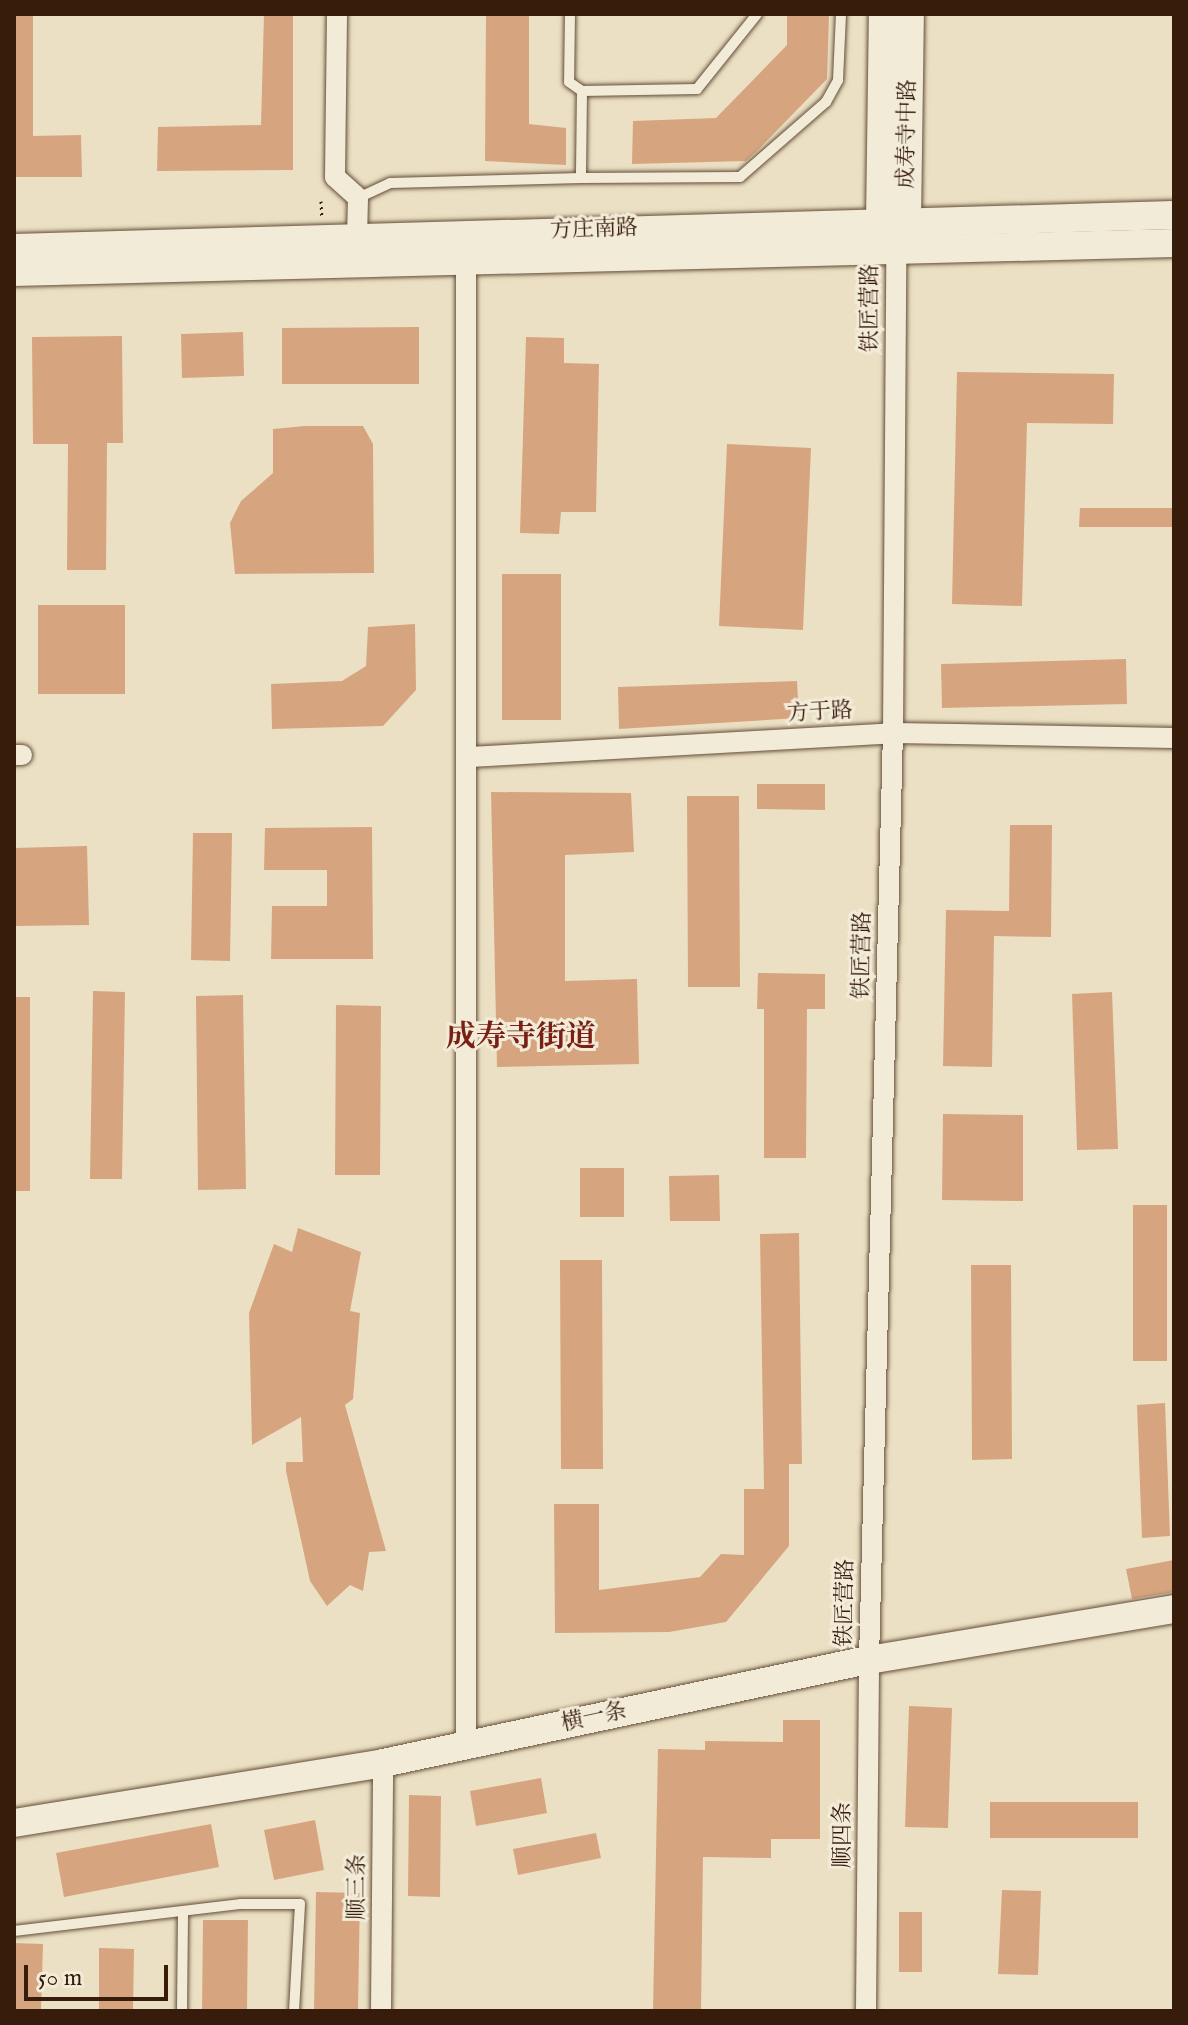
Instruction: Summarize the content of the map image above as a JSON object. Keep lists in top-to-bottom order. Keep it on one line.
{"streets":{"main road":["成寿寺中路","方庄南路","横一条"],"street":["铁匠营路","方于路","顺四条","顺三条"]},"crossings":[["成寿寺中路","方庄南路"],["成寿寺中路","铁匠营路"],["方庄南路","铁匠营路"],["铁匠营路","方于路"],["铁匠营路","横一条"],["铁匠营路","顺四条"],["横一条","顺四条"],["横一条","顺三条"]],"districts":["成寿寺街道"],"scale_bar":"50 m"}
